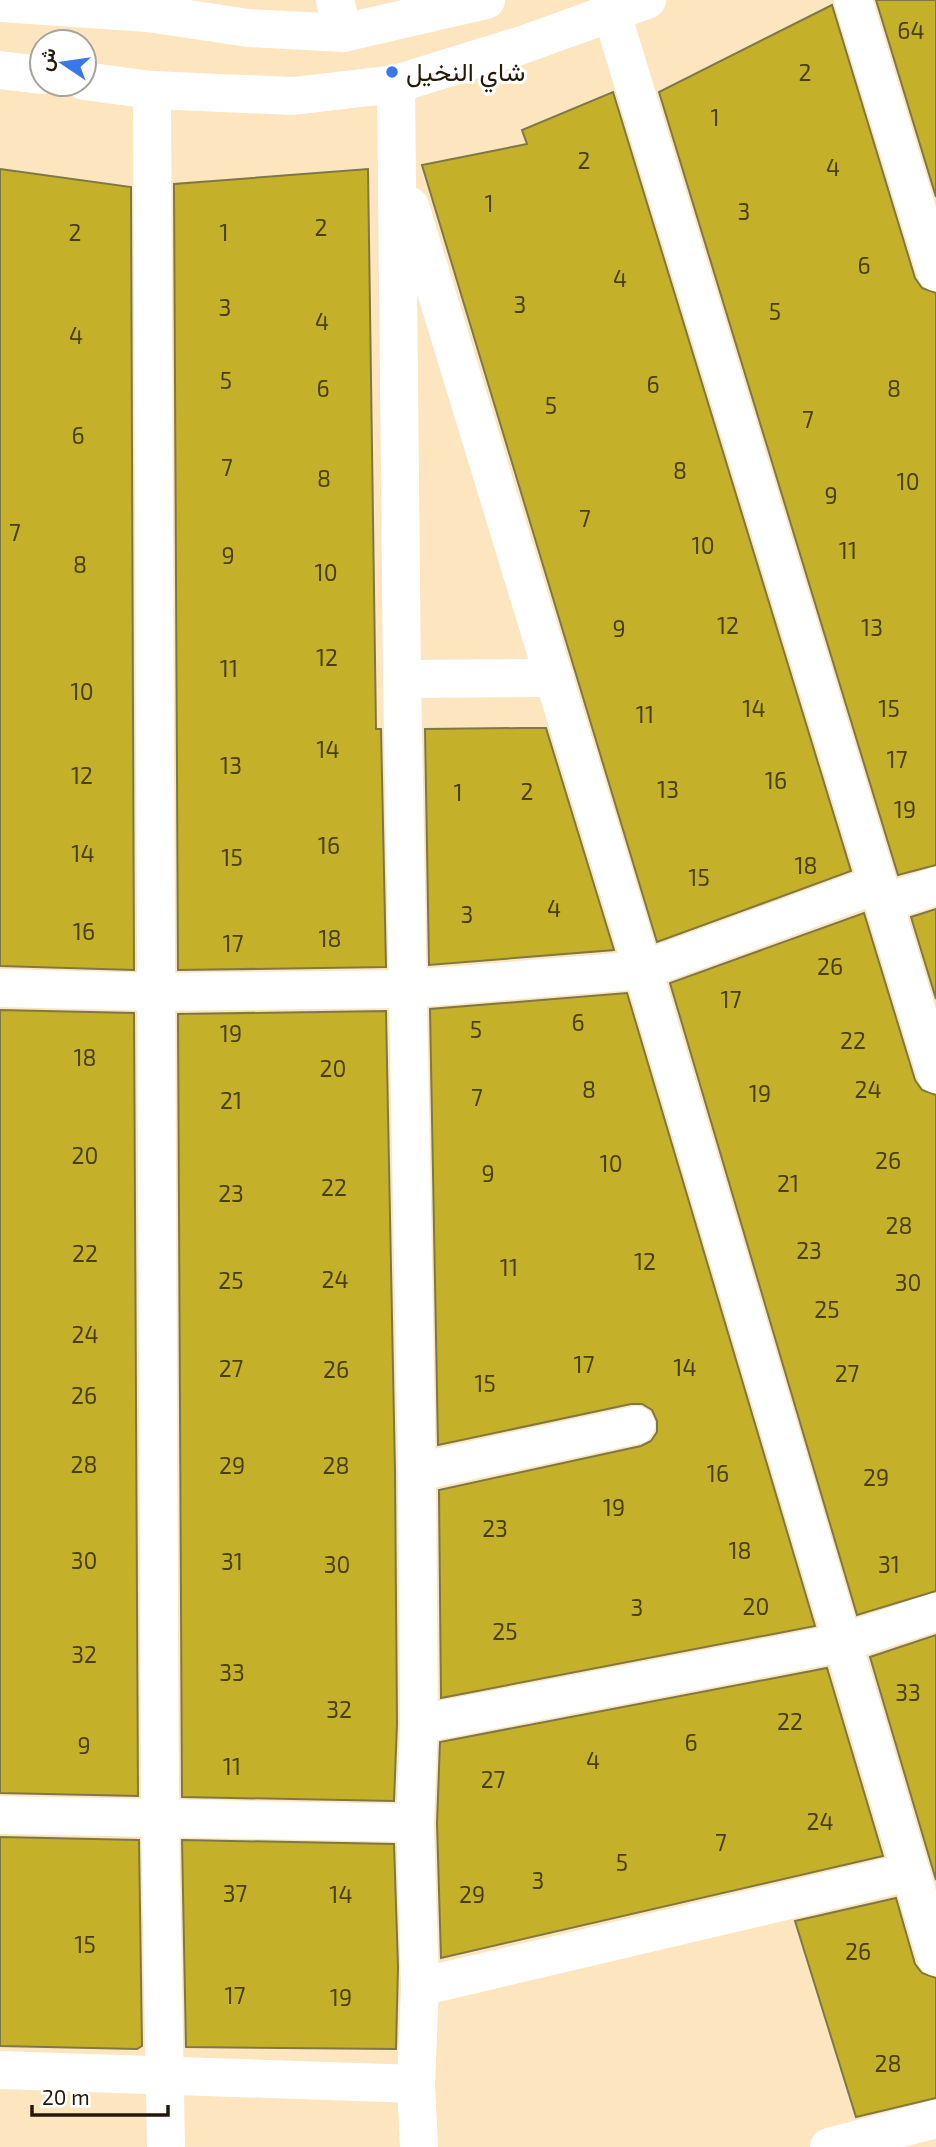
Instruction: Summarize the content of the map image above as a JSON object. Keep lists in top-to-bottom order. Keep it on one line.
{"places":["شاي النخيل"],"house_numbers":["64","2","1","2","4","1","3","2","2","1","6","4","3","3","5","4","4","5","6","6","8","5","7","6","7","8","8","10","9","7","7","10","11","9","8","10","12","13","9","12","11","10","14","15","11","14","17","13","12","16","13","2","1","19","16","14","15","18","15","4","3","16","18","17","26","17","6","5","19","22","18","20","8","24","19","7","21","20","26","10","9","21","22","23","28","23","22","12","11","24","25","30","25","24","17","14","27","26","27","15","26","28","29","28","16","29","19","23","18","30","31","30","31","20","3","25","32","33","33","32","22","6","9","4","11","27","24","7","5","3","37","14","29","15","26","17","19","28"],"scale_bar":"20 m","north":"left"}
